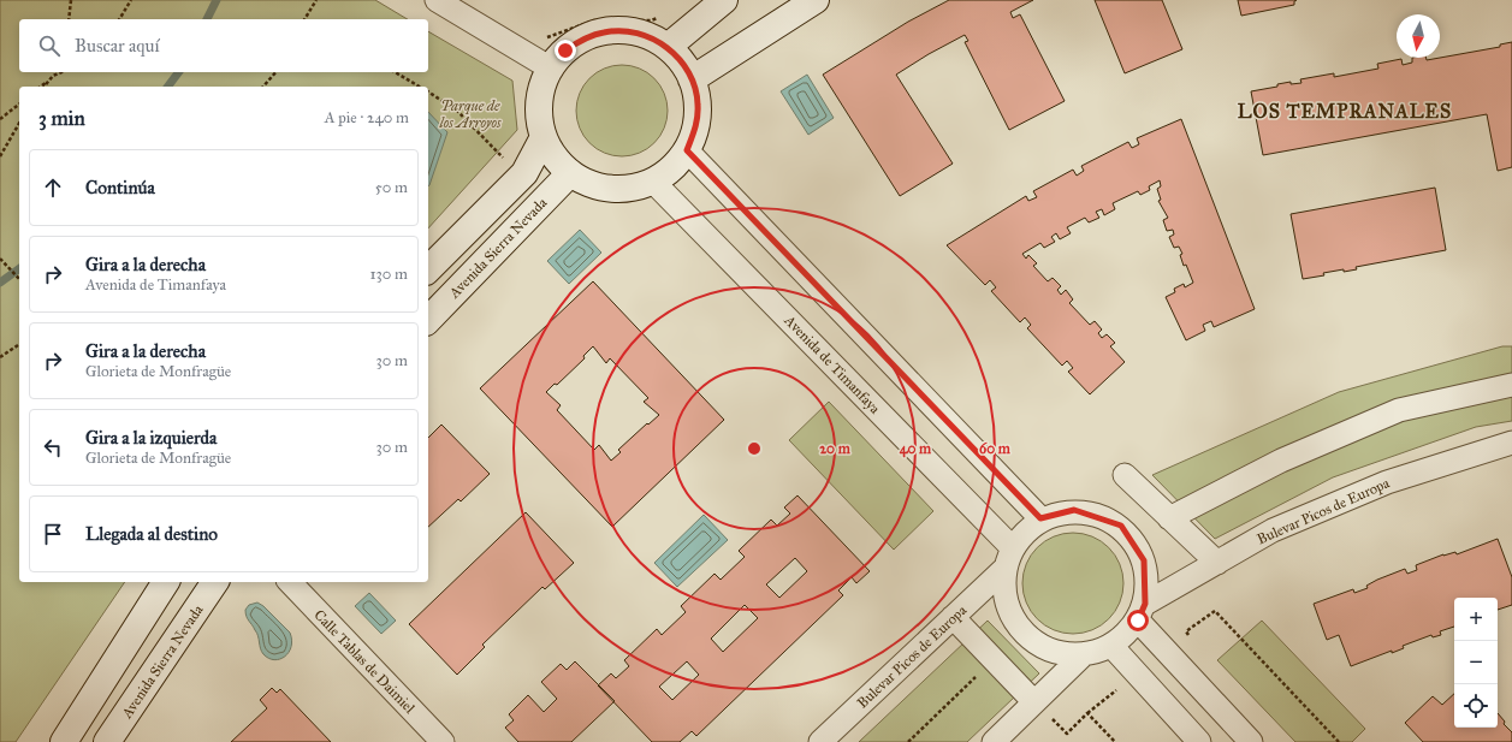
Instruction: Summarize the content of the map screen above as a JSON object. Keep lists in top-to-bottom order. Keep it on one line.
{"streets":{"main road":["Avenida Sierra Nevada"],"street":["Avenida de Timanfaya","Bulevar Picos de Europa","Calle Tablas de Daimiel"]},"crossings":[["Avenida Sierra Nevada","Avenida de Timanfaya"],["Avenida de Timanfaya","Bulevar Picos de Europa"]],"districts":["LOS TEMPRANALES"],"parks":["Parque de los Arroyos"],"north":"bottom","page":{"search":"Buscar aquí","heading":["3 min","A pie · 240 m"],"list":[["Continúa","50 m"],["Gira a la derecha","Avenida de Timanfaya","130 m"],["Gira a la derecha","Glorieta de Monfragüe","30 m"],["Gira a la izquierda","Glorieta de Monfragüe","30 m"],"Llegada al destino"],"map_buttons":["+","−"]},"rings":["20 m","40 m","60 m"]}
